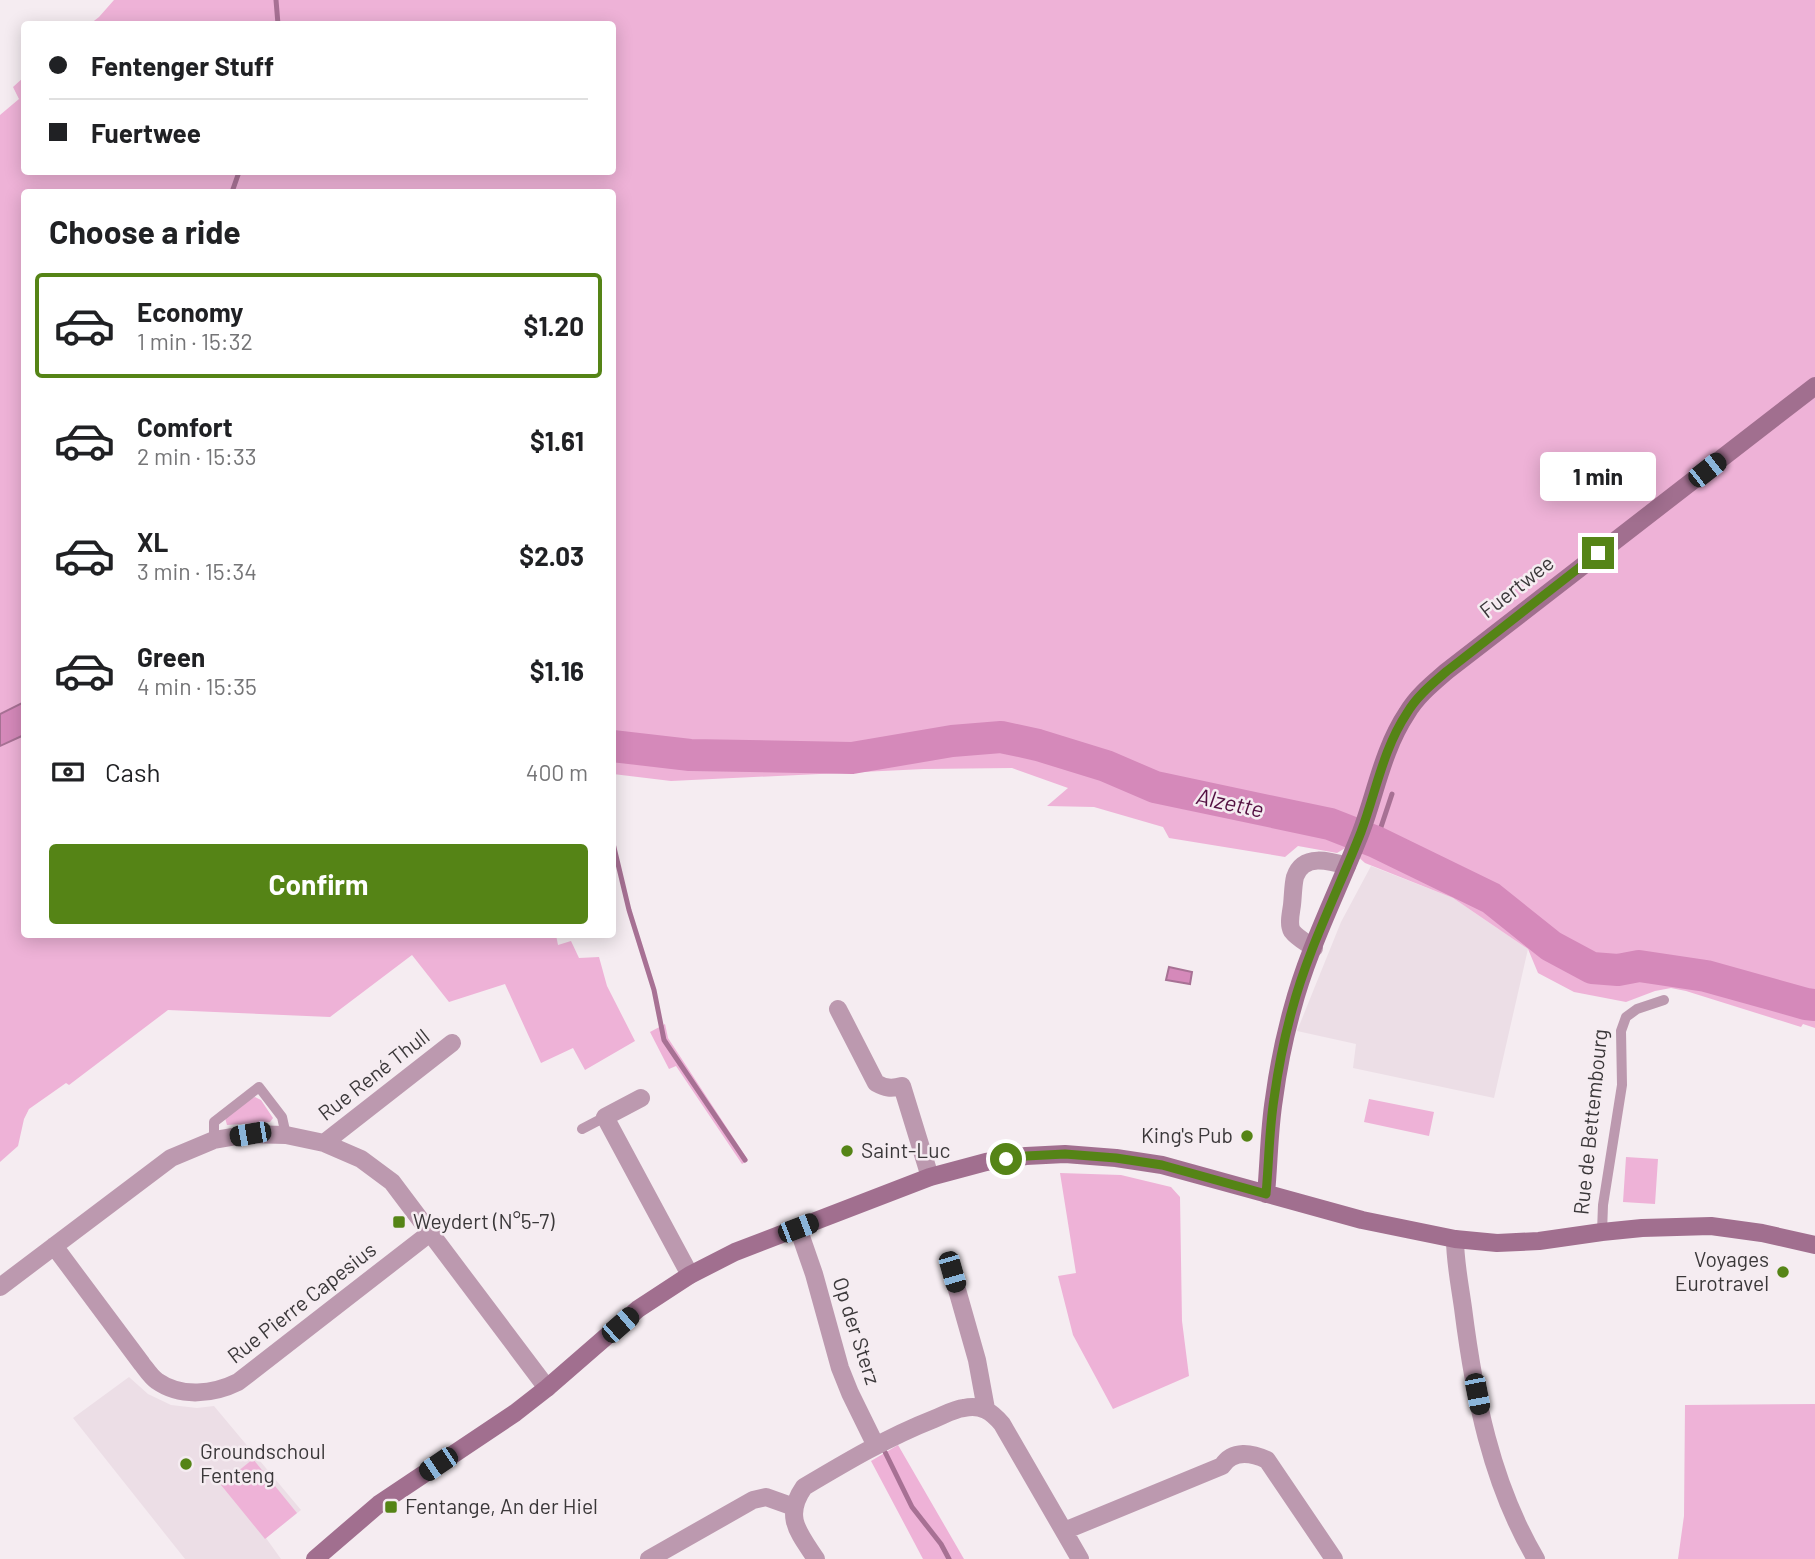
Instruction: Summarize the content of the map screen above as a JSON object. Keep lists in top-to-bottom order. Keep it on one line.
{"streets":{"main road":["Fuertwee","Rue de Bettembourg"],"street":["Rue René Thull","Rue Pierre Capesius","Op der Sterz"]},"crossings":[["Rue de Bettembourg","Op der Sterz"]],"water":["Alzette"],"places":{"other":["King's Pub","Saint-Luc","Voyages Eurotravel","Groundschoul Fenteng"],"transit":["Weydert (N°5-7)","Fentange, An der Hiel"]},"page":{"banner":["Fentenger Stuff","Fuertwee"],"heading":"Choose a ride","list":[{"name":"Economy","note":"1 min · 15:32","value":"$1.20"},{"name":"Comfort","note":"2 min · 15:33","value":"$1.61"},{"name":"XL","note":"3 min · 15:34","value":"$2.03"},{"name":"Green","note":"4 min · 15:35","value":"$1.16"}],"bubble":"1 min","pay":["Cash","400 m"],"buttons":"Confirm"}}
